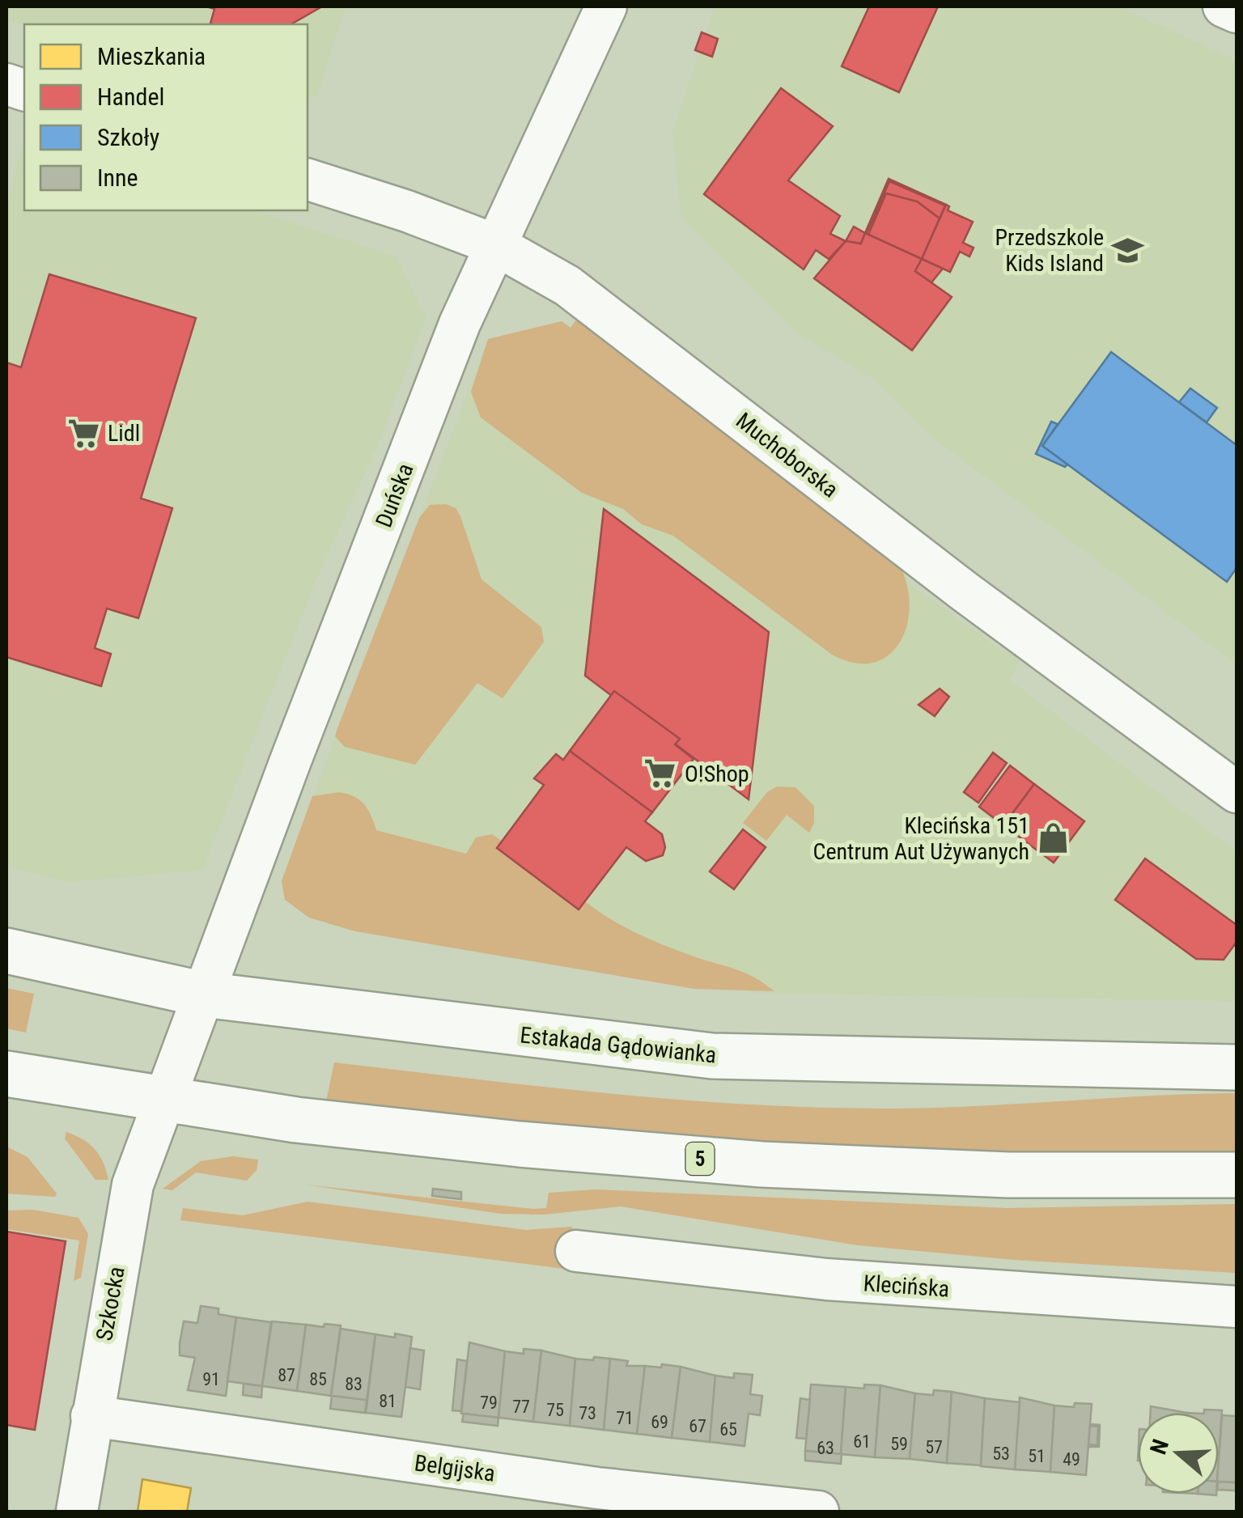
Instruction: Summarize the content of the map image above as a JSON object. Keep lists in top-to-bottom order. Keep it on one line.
{"streets":{"main road":["Estakada Gądowianka","5"],"street":["Muchoborska","Duńska","Klecińska","Szkocka","Belgijska"]},"crossings":[["Muchoborska","Duńska"],["Duńska","Estakada Gądowianka"],["Duńska","5"],["Duńska","Szkocka"],["5","Szkocka"],["Szkocka","Belgijska"]],"places":{"school or university":["Przedszkole Kids Island"],"supermarket":["Lidl","O!Shop"],"shop":["Klecińska 151 Centrum Aut Używanych"]},"house_numbers":["87","91","85","83","81","79","77","75","73","71","69","67","65","61","59","57","63","53","51","49"],"legend":["Mieszkania","Handel","Szkoły","Inne"],"north":"left"}
